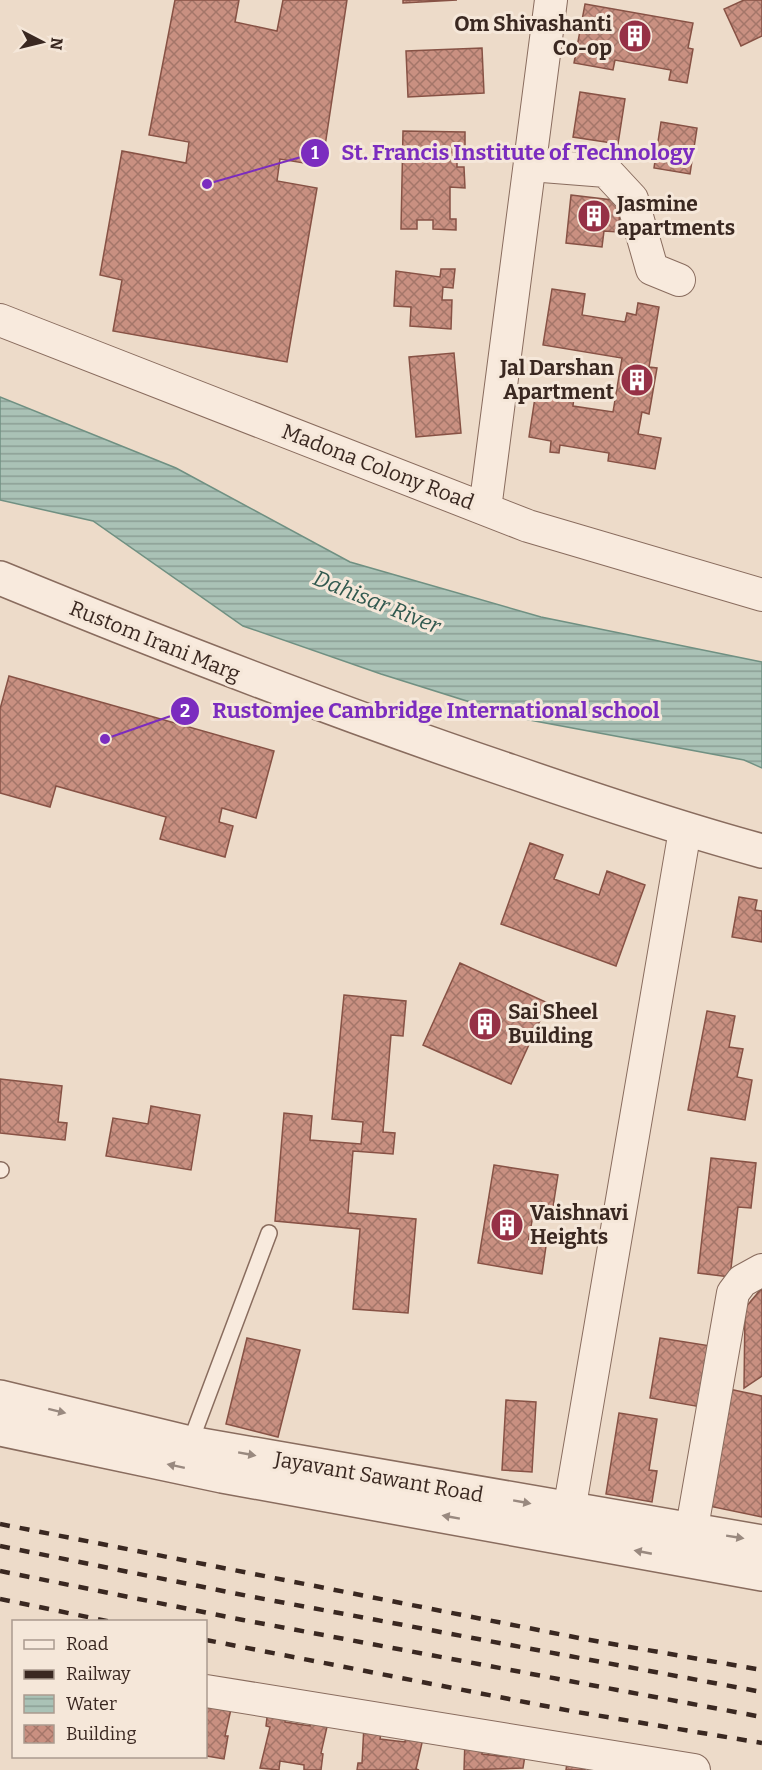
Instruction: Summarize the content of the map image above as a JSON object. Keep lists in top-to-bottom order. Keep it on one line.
{"streets":{"street":["Madona Colony Road","Rustom Irani Marg","Jayavant Sawant Road"]},"water":["Dahisar River"],"places":{"building":["Om Shivashanti Co-op","Jasmine apartments","Jal Darshan Apartment","Sai Sheel Building","Vaishnavi Heights"],"other":["St. Francis Institute of Technology","Rustomjee Cambridge International school"]},"legend":["Road","Railway","Water","Building"],"north":"right"}
